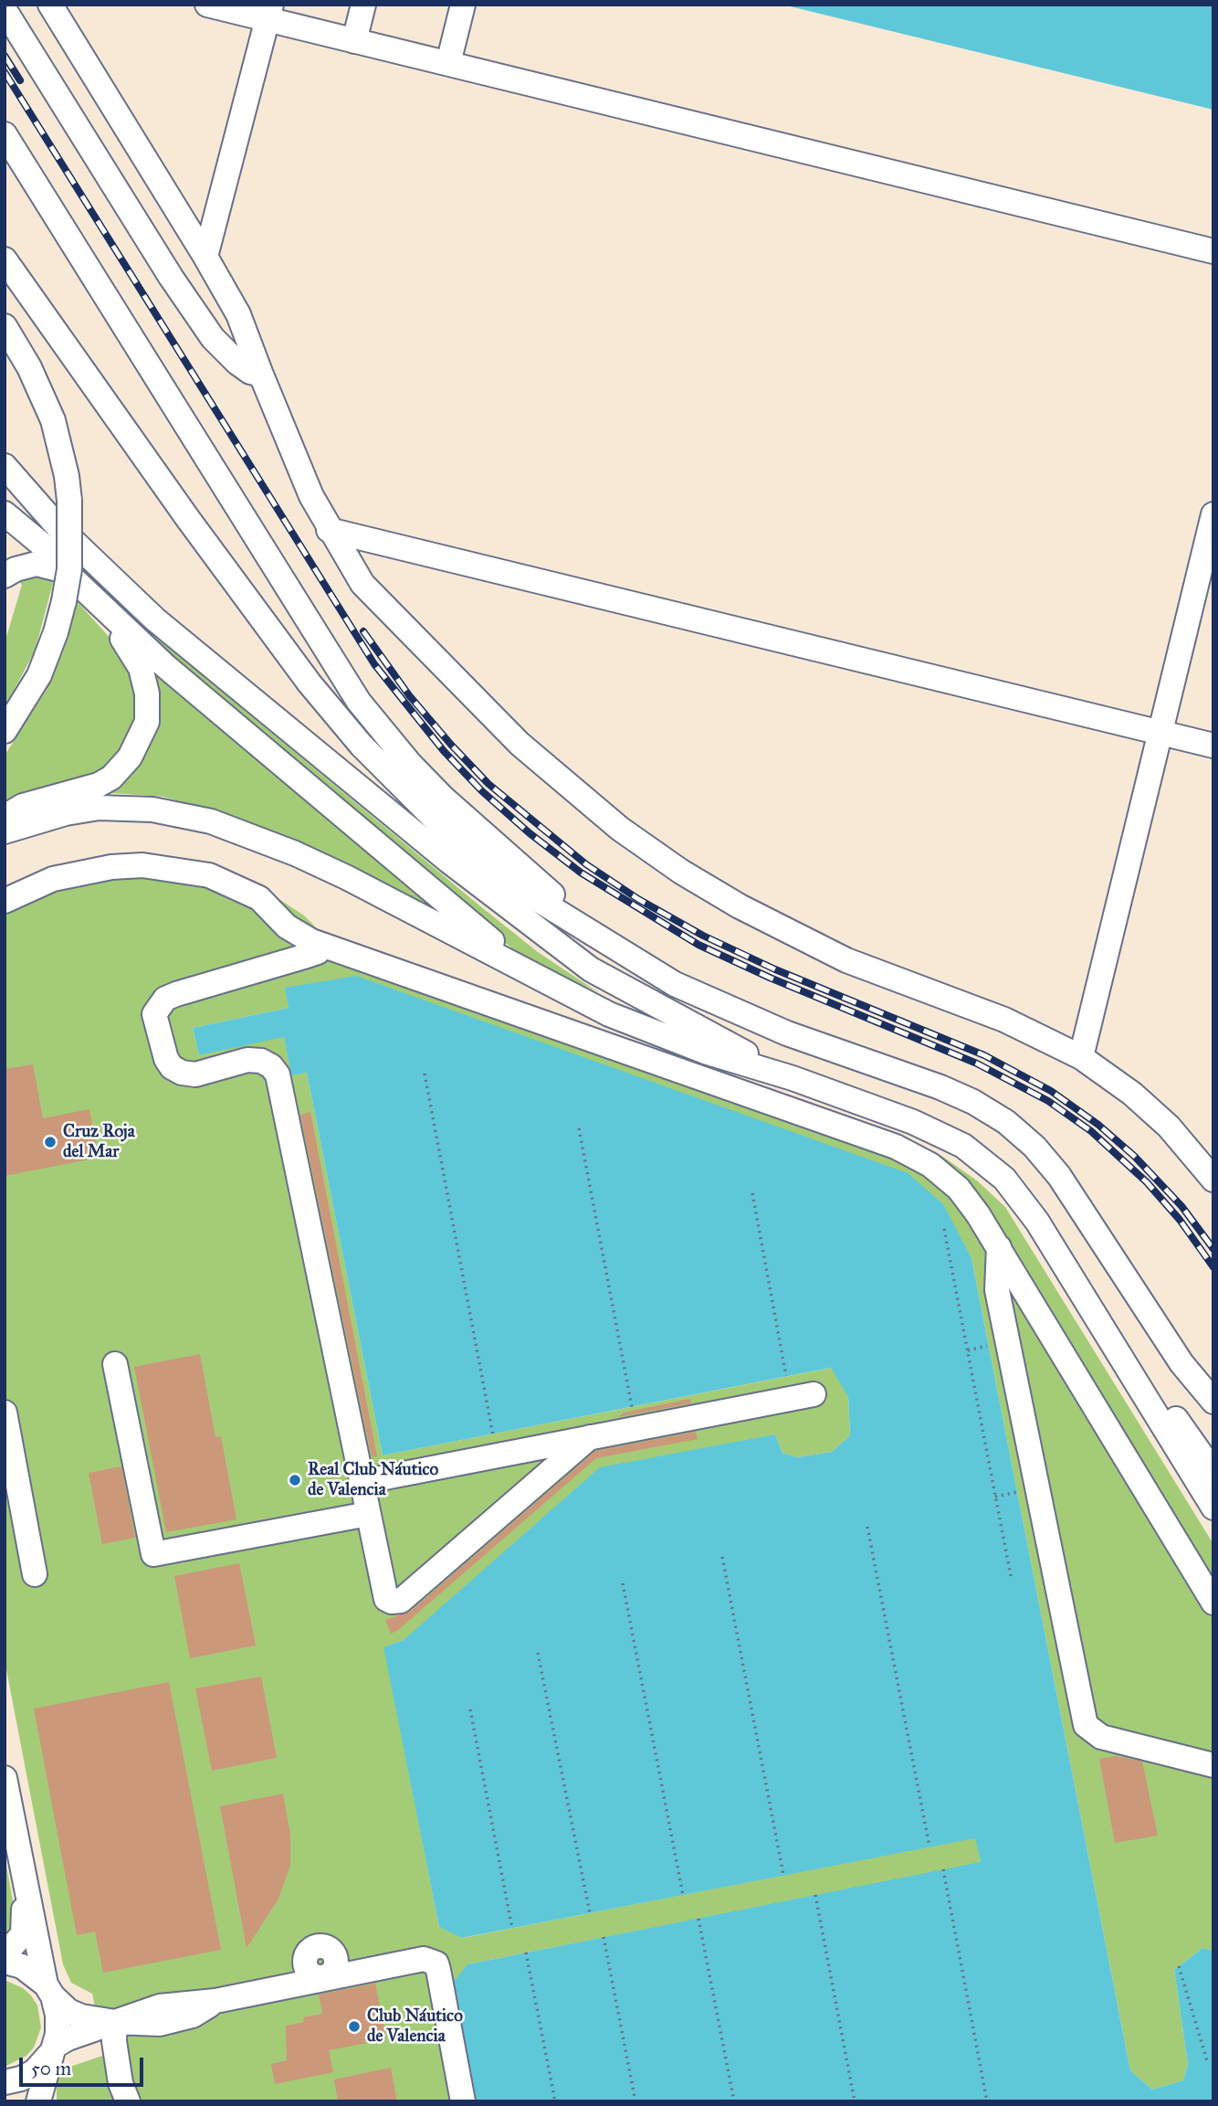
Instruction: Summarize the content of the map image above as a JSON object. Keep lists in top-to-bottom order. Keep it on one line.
{"places":["Cruz Roja del Mar","Real Club Náutico de Valencia","Club Náutico de Valencia"],"scale_bar":"50 m"}
